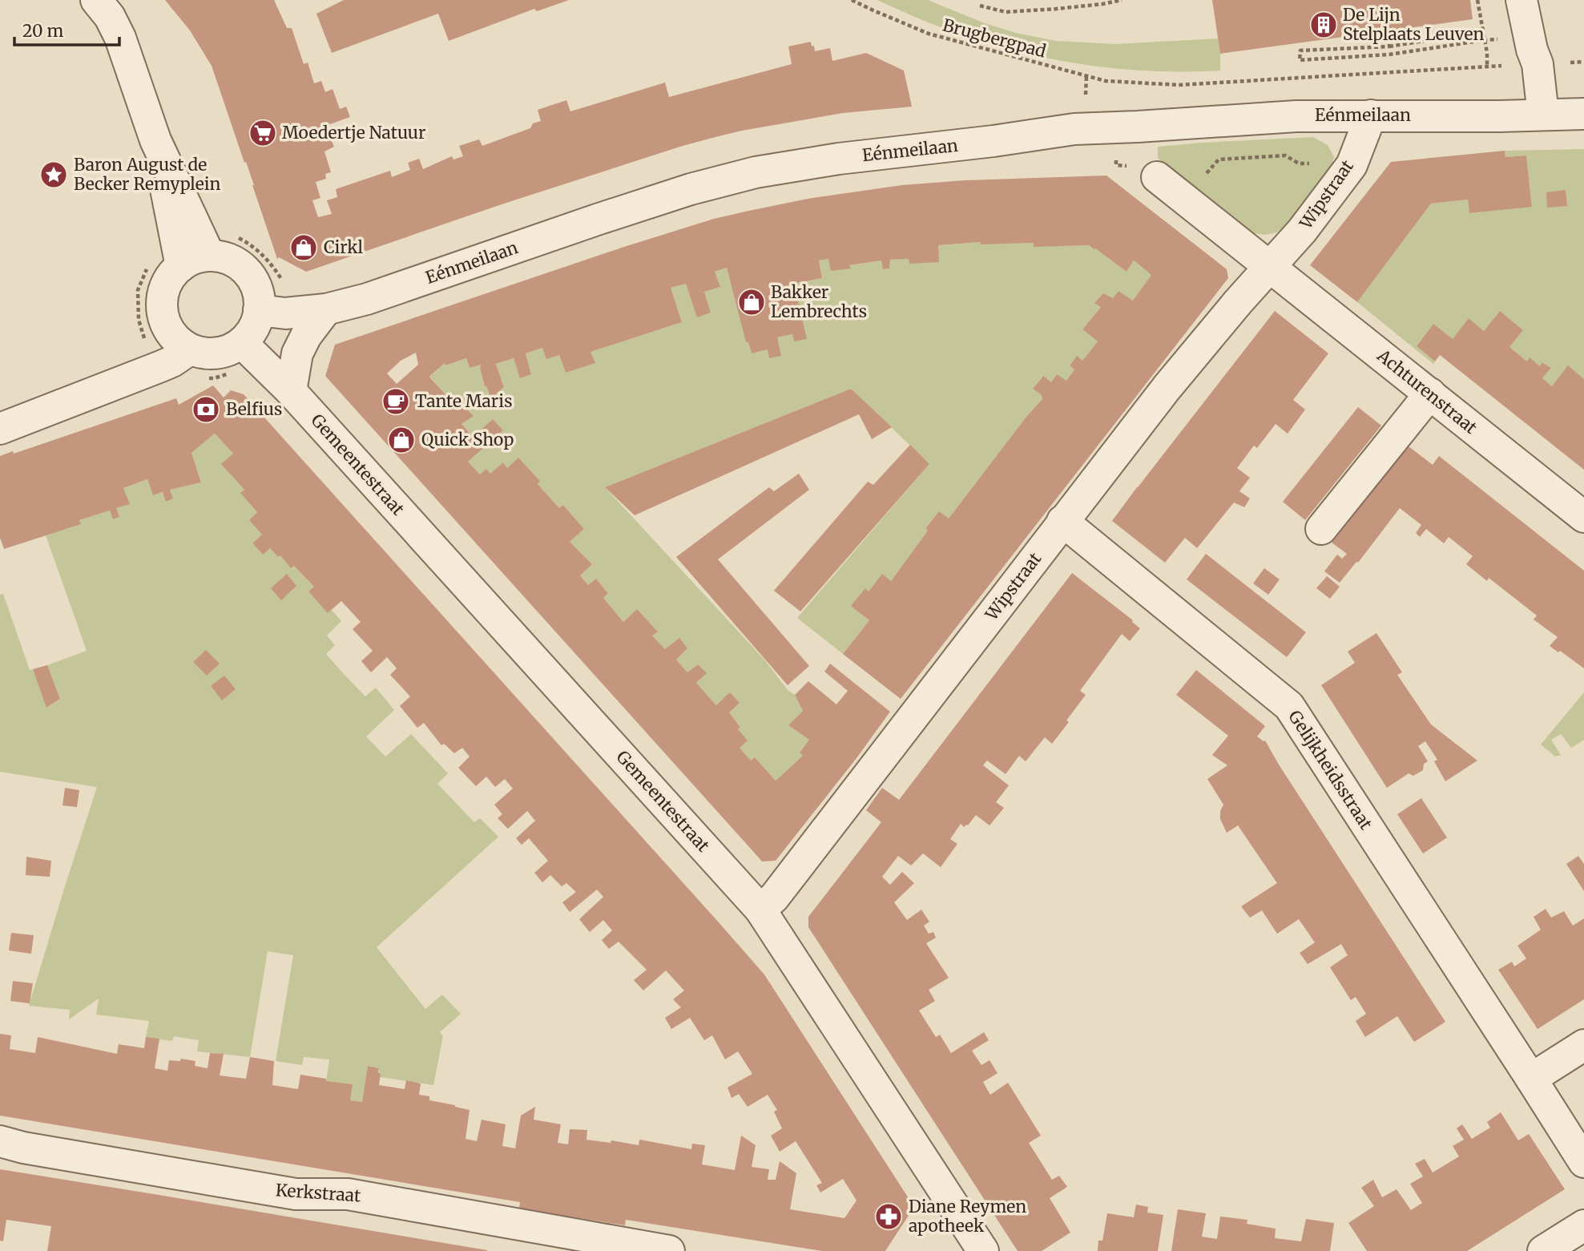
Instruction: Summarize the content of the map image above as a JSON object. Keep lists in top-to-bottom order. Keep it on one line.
{"streets":{"street":["Eénmeilaan","Wipstraat","Achturenstraat","Gemeentestraat","Gelijkheidsstraat","Kerkstraat"],"path":["Brugbergpad"]},"crossings":[["Eénmeilaan","Wipstraat"],["Eénmeilaan","Gemeentestraat"],["Wipstraat","Achturenstraat"],["Wipstraat","Gemeentestraat"],["Wipstraat","Gelijkheidsstraat"]],"places":{"building":["De Lijn Stelplaats Leuven"],"supermarket":["Moedertje Natuur"],"place":["Baron August de Becker Remyplein"],"shop":["Cirkl","Bakker Lembrechts","Quick Shop"],"cafe":["Tante Maris"],"bank":["Belfius"],"pharmacy":["Diane Reymen apotheek"]},"scale_bar":"20 m"}
